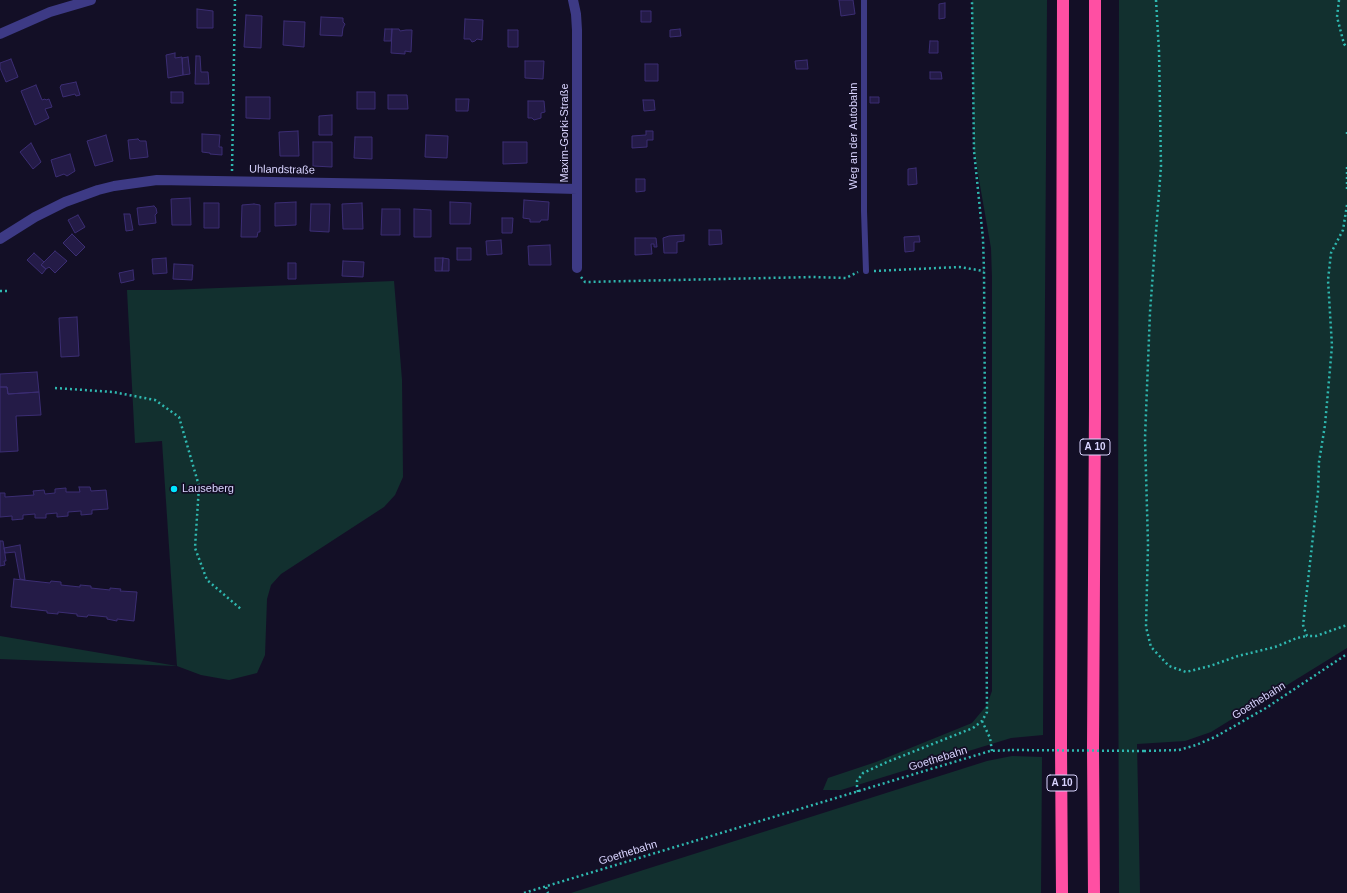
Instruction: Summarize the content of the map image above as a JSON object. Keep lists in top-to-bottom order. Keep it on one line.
{"streets":{"highway":["A 10"],"street":["Maxim-Gorki-Straße","Uhlandstraße"],"lane":["Weg an der Autobahn"],"path":["Goethebahn"]},"crossings":[["Maxim-Gorki-Straße","Uhlandstraße"]],"places":["Lauseberg"]}
